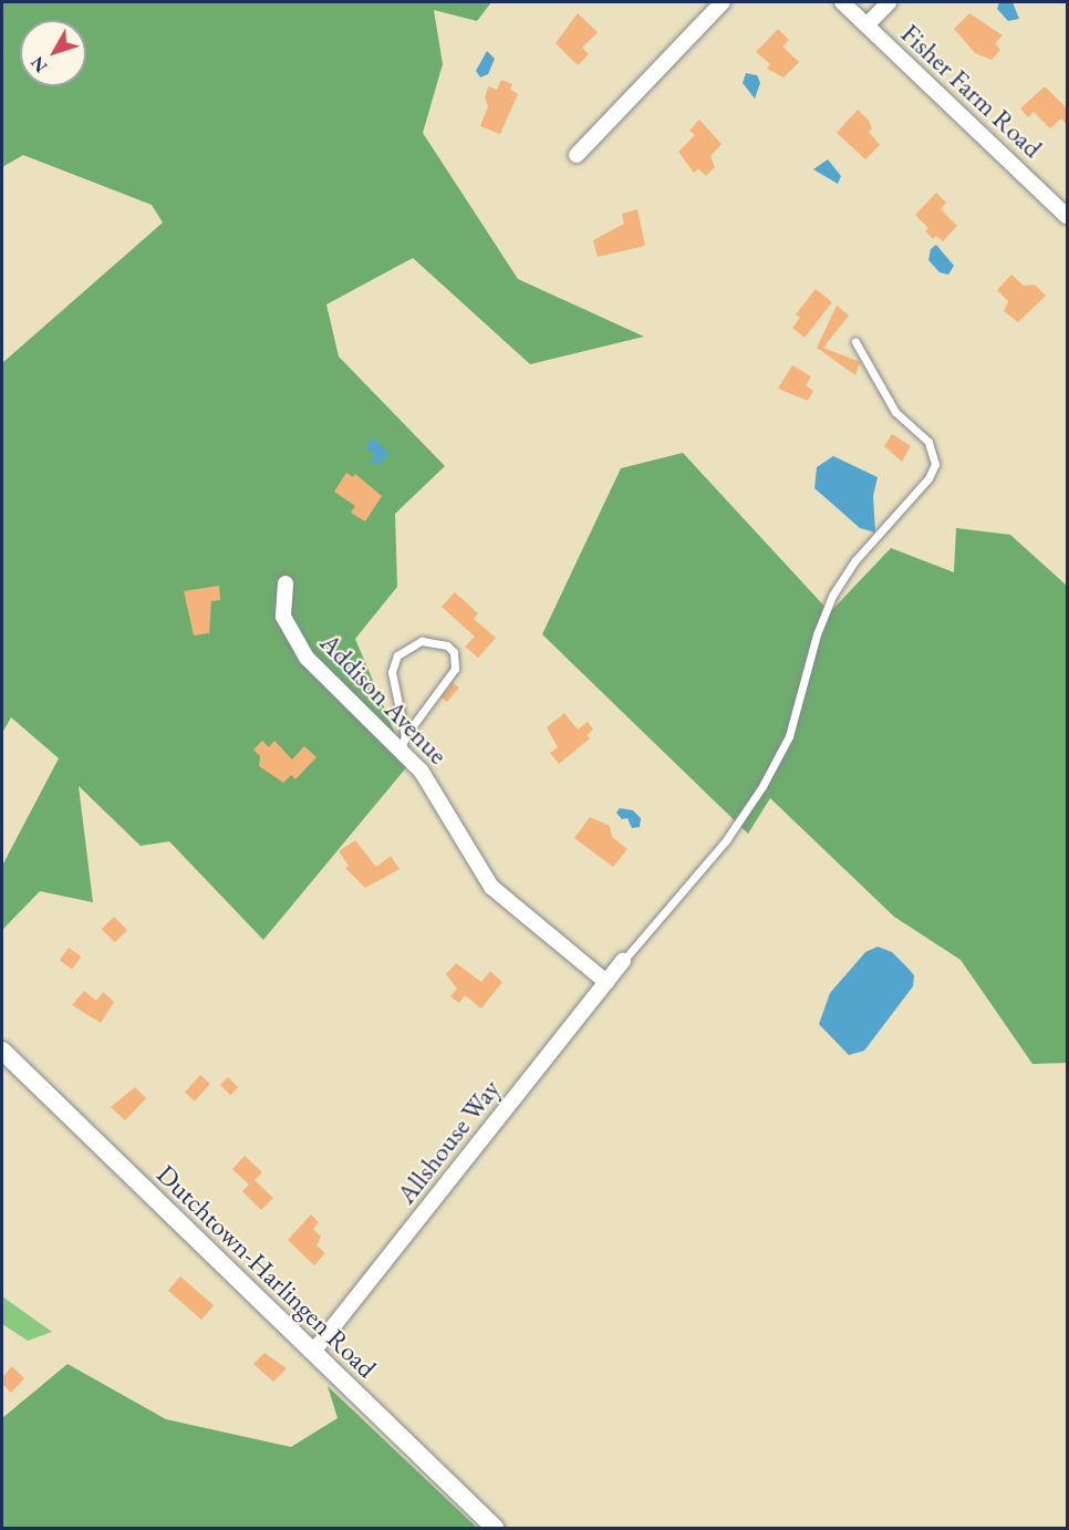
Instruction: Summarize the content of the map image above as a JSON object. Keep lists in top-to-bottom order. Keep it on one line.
{"streets":{"street":["Fisher Farm Road","Addison Avenue","Allshouse Way","Dutchtown-Harlingen Road"]},"crossings":[["Addison Avenue","Allshouse Way"],["Allshouse Way","Dutchtown-Harlingen Road"]],"north":"bottom left"}
